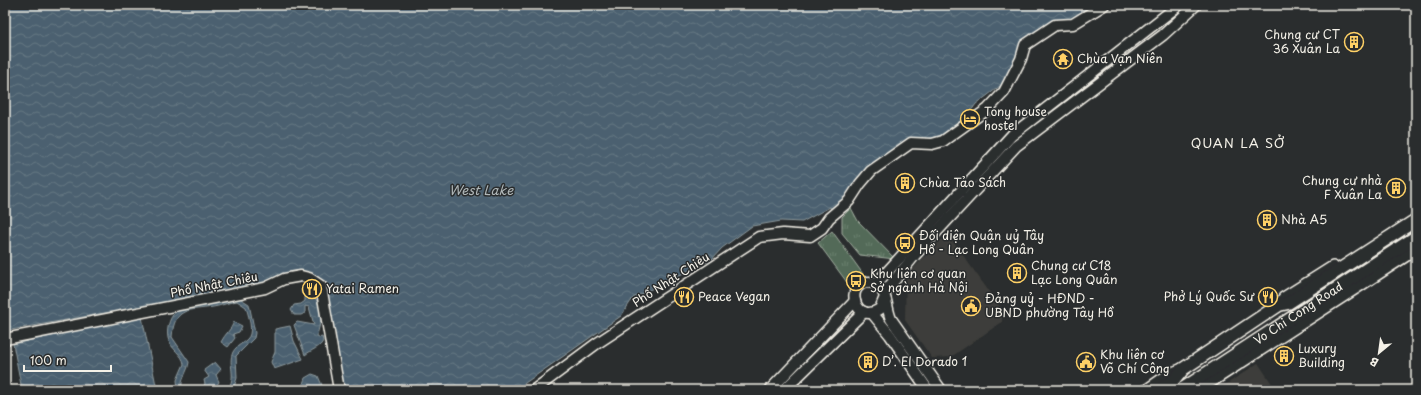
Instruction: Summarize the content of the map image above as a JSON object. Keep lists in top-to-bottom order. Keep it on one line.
{"streets":{"highway":["Vo Chi Cong Road"],"main road":["Phố Nhật Chiêu"]},"districts":["QUAN LA SỞ"],"water":["West Lake"],"places":{"building":["Chung cư CT 36 Xuân La","Chùa Tảo Sách","Chung cư nhà F Xuân La","Nhà A5","Chung cư C18 Lạc Long Quân","Luxury Building","D’. El Dorado 1"],"temple":["Chùa Vạn Niên"],"hotel":["Tony house hostel"],"bus stop":["Đối diện Quận uỷ Tây Hồ - Lạc Long Quân","Khu liên cơ quan Sở ngành Hà Nội"],"restaurant":["Yatai Ramen","Peace Vegan","Phở Lý Quốc Sư"],"public building":["Đảng uỷ - HĐND - UBND phường Tây Hồ","Khu liên cơ Võ Chí Công"]},"scale_bar":"100 m","north":"bottom left"}
